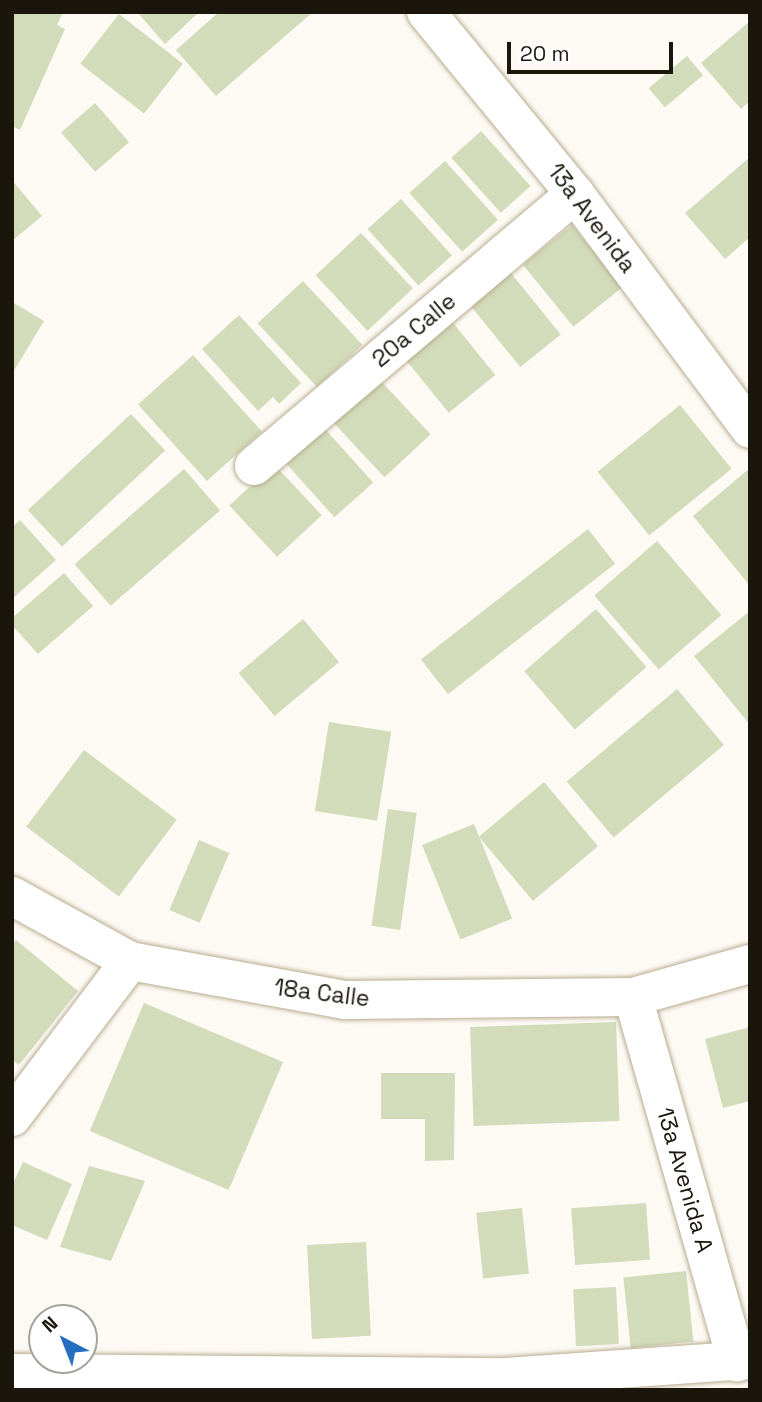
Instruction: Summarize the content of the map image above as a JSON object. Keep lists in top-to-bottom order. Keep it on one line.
{"streets":{"street":["13a Avenida","20a Calle","18a Calle","13a Avenida A"]},"crossings":[["13a Avenida","20a Calle"],["18a Calle","13a Avenida A"]],"scale_bar":"20 m","north":"top left"}
